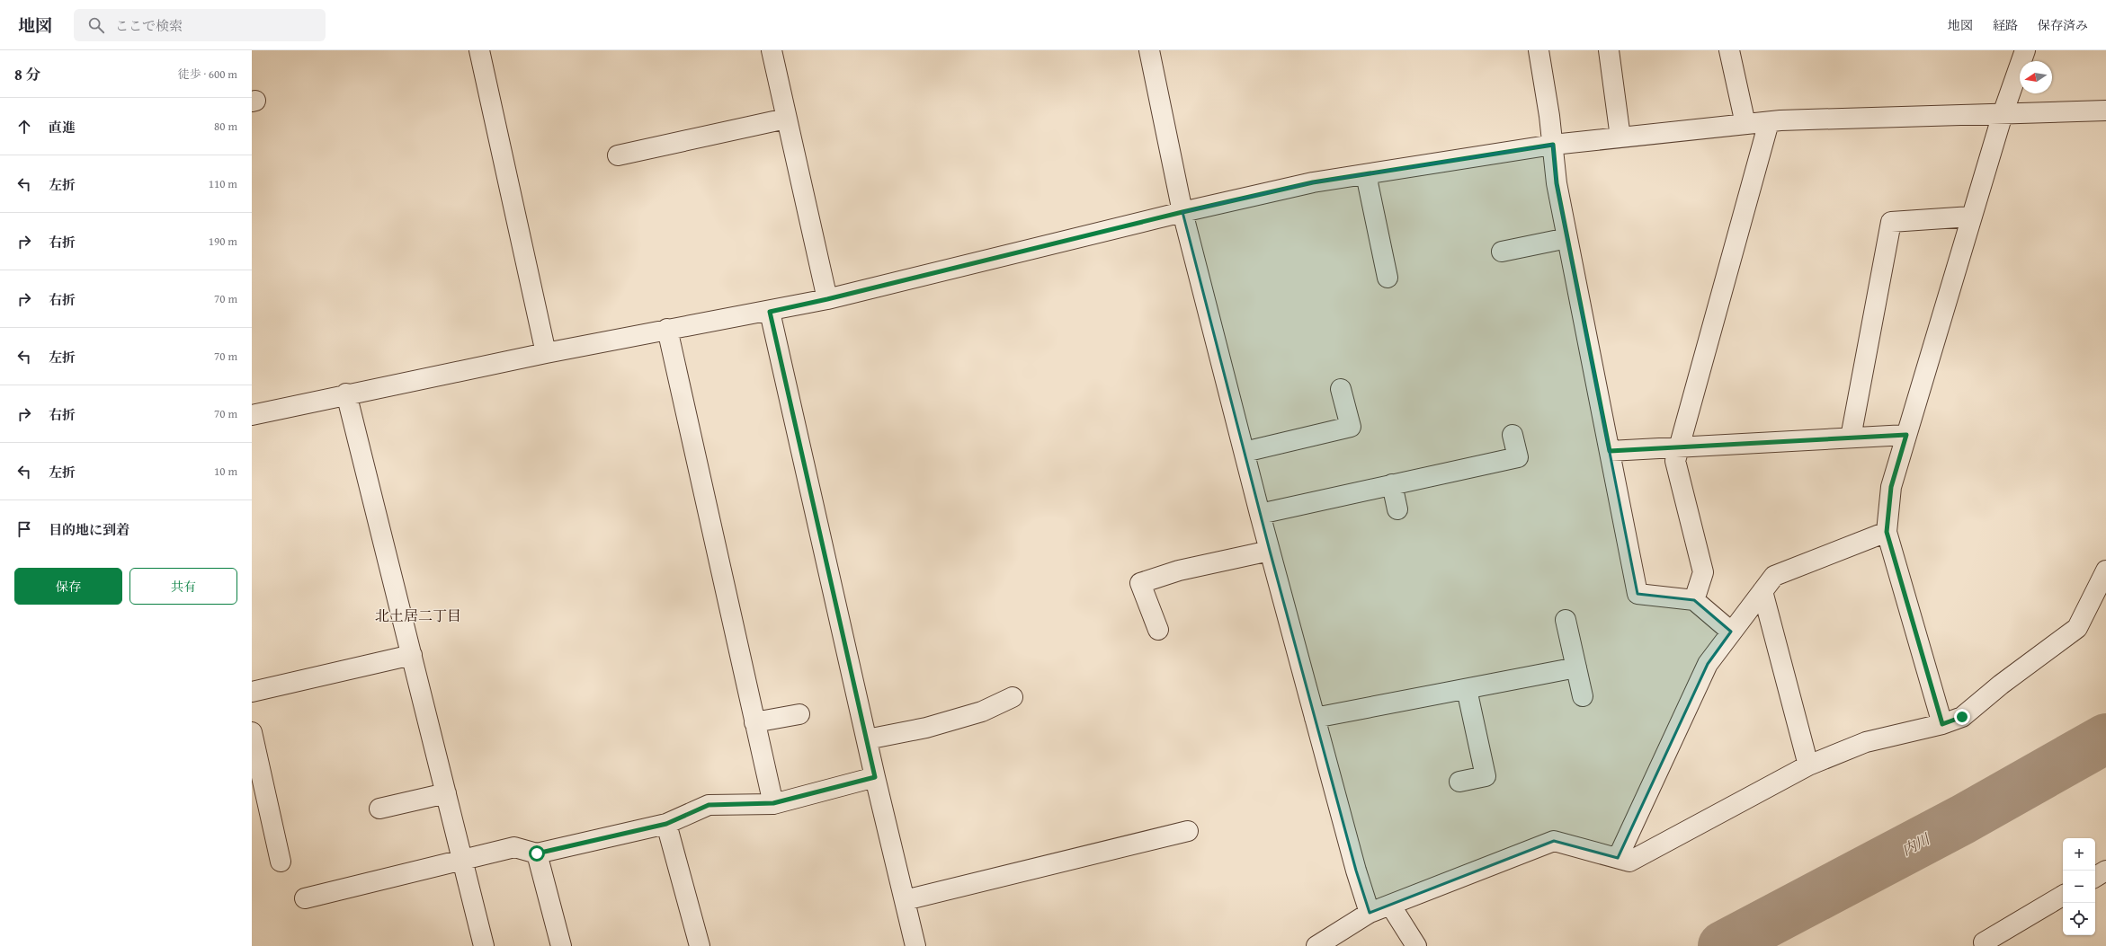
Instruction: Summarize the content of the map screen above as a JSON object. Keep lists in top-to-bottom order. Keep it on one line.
{"districts":["北土居二丁目"],"water":["内川"],"north":"left","page":{"header":"地図","search":"ここで検索","nav":["地図","経路","保存済み"],"heading":["8 分","徒歩 · 600 m"],"list":[["直進","80 m"],["左折","110 m"],["右折","190 m"],["右折","70 m"],["左折","70 m"],["右折","70 m"],["左折","10 m"],"目的地に到着"],"buttons":["保存","共有"],"map_buttons":["+","−"]}}
